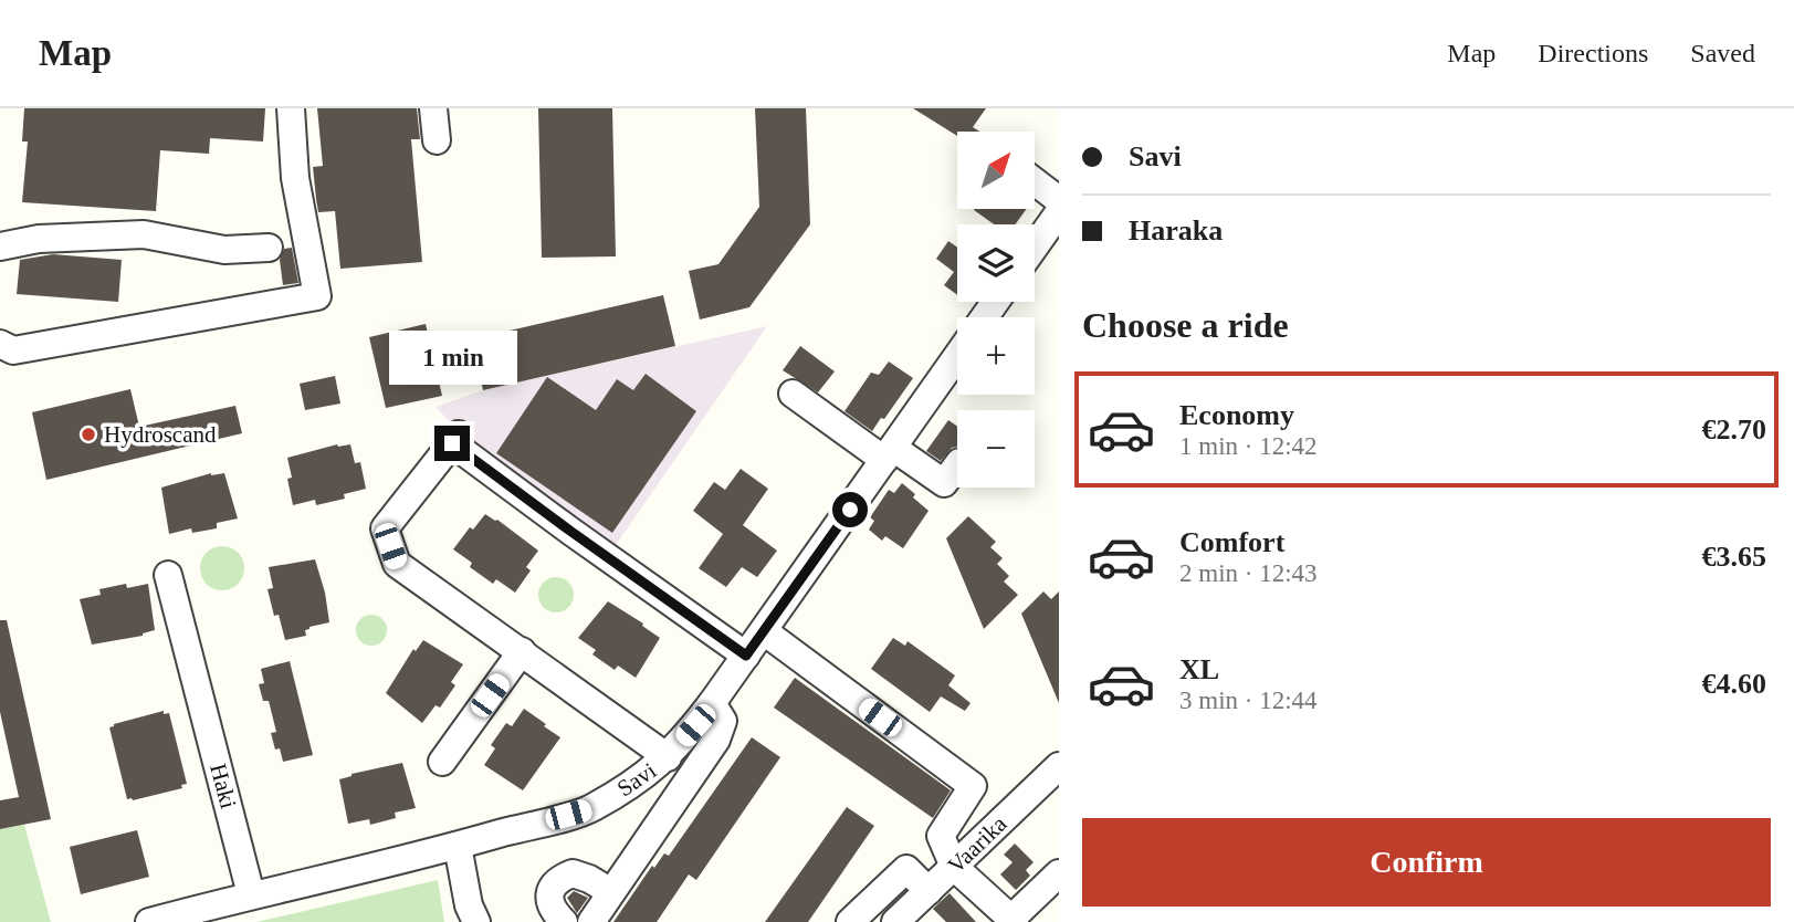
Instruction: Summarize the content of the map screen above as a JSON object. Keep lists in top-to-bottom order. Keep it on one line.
{"streets":{"street":["Savi","Haki","Vaarika"]},"crossings":[["Savi","Haki"]],"places":["Hydroscand"],"north":"top right","page":{"header":"Map","nav":["Map","Directions","Saved"],"banner":["Savi","Haraka"],"map_buttons":["+","−"],"heading":"Choose a ride","bubble":"1 min","list":[{"name":"Economy","note":"1 min · 12:42","value":"€2.70"},{"name":"Comfort","note":"2 min · 12:43","value":"€3.65"},{"name":"XL","note":"3 min · 12:44","value":"€4.60"}],"buttons":"Confirm"}}
